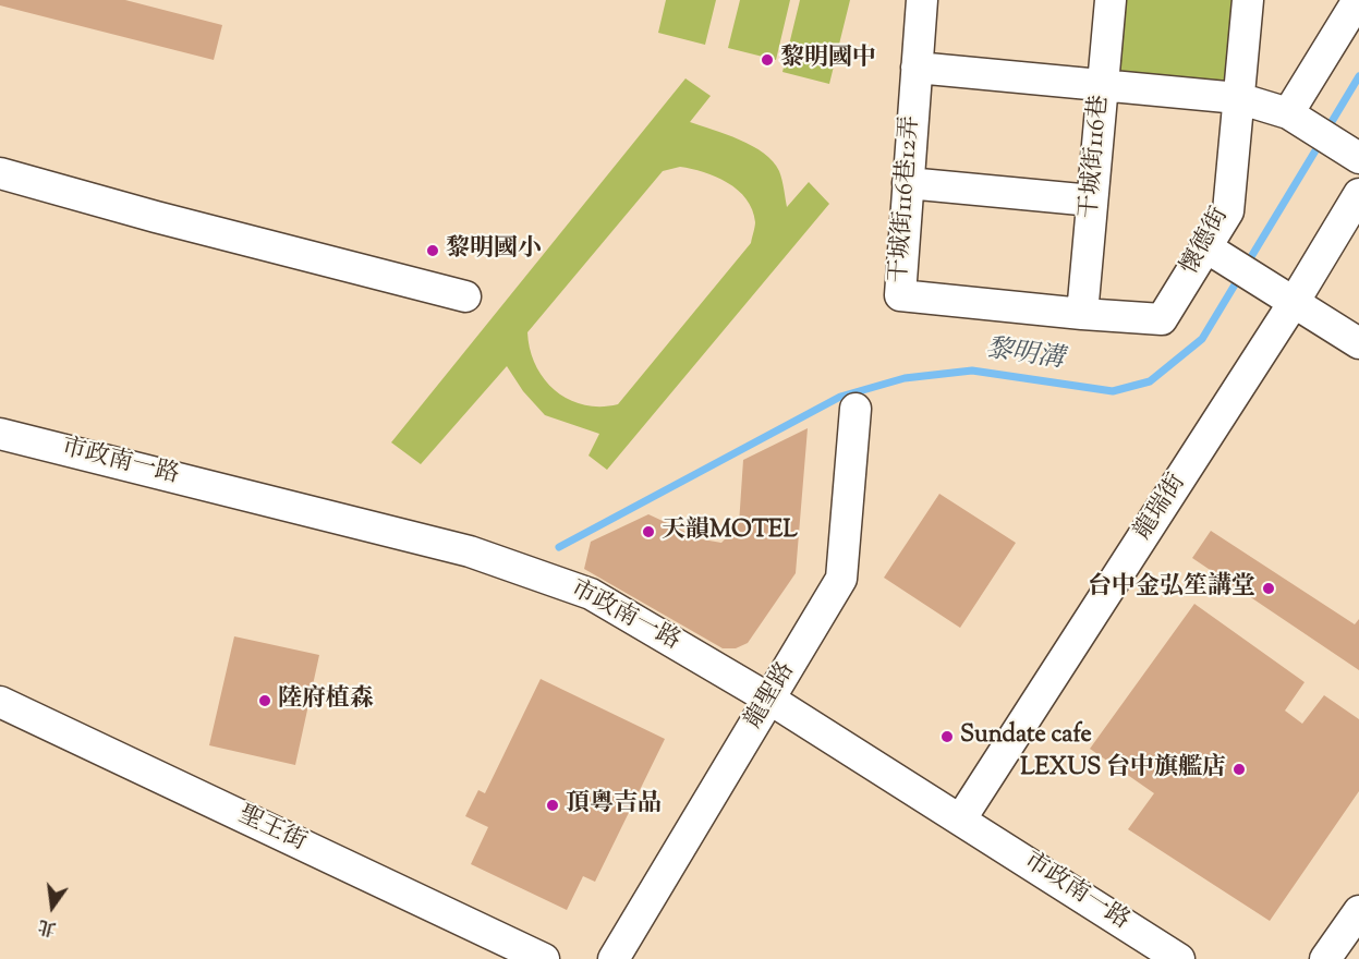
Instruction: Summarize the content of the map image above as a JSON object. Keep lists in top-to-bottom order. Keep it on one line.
{"streets":{"street":["干城街116巷","干城街116巷12弄","懷德街","市政南一路","龍瑞街","龍聖路","聖王街"]},"crossings":[["干城街116巷","干城街116巷12弄"],["干城街116巷","懷德街"],["干城街116巷12弄","懷德街"],["市政南一路","龍瑞街"],["市政南一路","龍聖路"]],"water":["黎明溝"],"places":["黎明國中","黎明國小","天韻MOTEL","台中金弘笙講堂","陸府植森","Sundate cafe","LEXUS 台中旗艦店","頂粵吉品"],"north":"bottom"}
